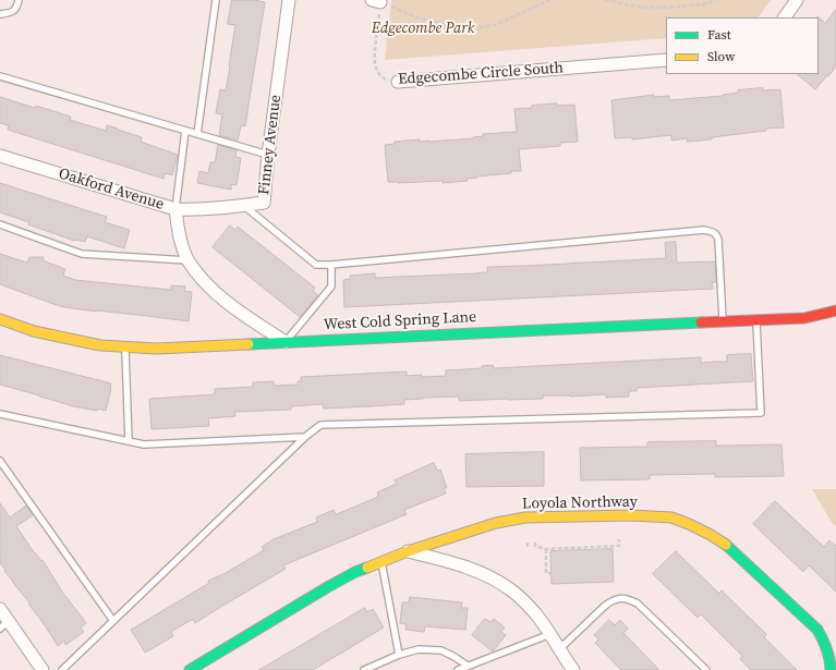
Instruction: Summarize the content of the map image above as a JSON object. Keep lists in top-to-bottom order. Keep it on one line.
{"streets":{"main road":["West Cold Spring Lane","Loyola Northway"],"street":["Edgecombe Circle South","Finney Avenue","Oakford Avenue"]},"crossings":[["Finney Avenue","Oakford Avenue"],["Oakford Avenue","West Cold Spring Lane"]],"parks":["Edgecombe Park"],"legend":["Fast","Slow"]}
